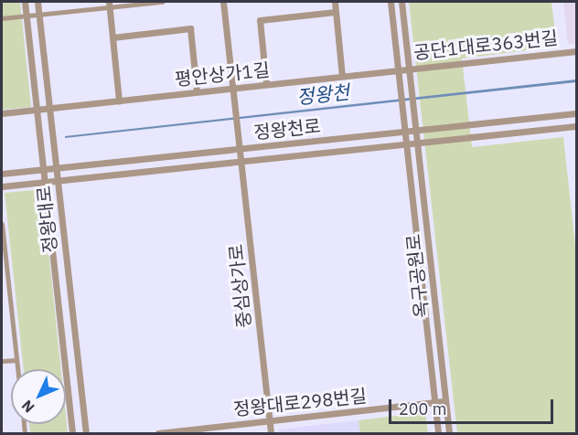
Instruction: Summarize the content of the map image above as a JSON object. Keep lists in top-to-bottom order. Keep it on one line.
{"streets":{"street":["공단1대로363번길","평안상가1길","정왕천로","정왕대로","옥구공원로","중심상가로","정왕대로298번길"]},"crossings":[["공단1대로363번길","평안상가1길"],["공단1대로363번길","옥구공원로"],["평안상가1길","정왕대로"],["평안상가1길","옥구공원로"],["평안상가1길","중심상가로"],["정왕천로","정왕대로"],["정왕천로","옥구공원로"],["정왕천로","중심상가로"],["옥구공원로","정왕대로298번길"],["중심상가로","정왕대로298번길"]],"water":["정왕천"],"scale_bar":"200 m","north":"bottom left"}
